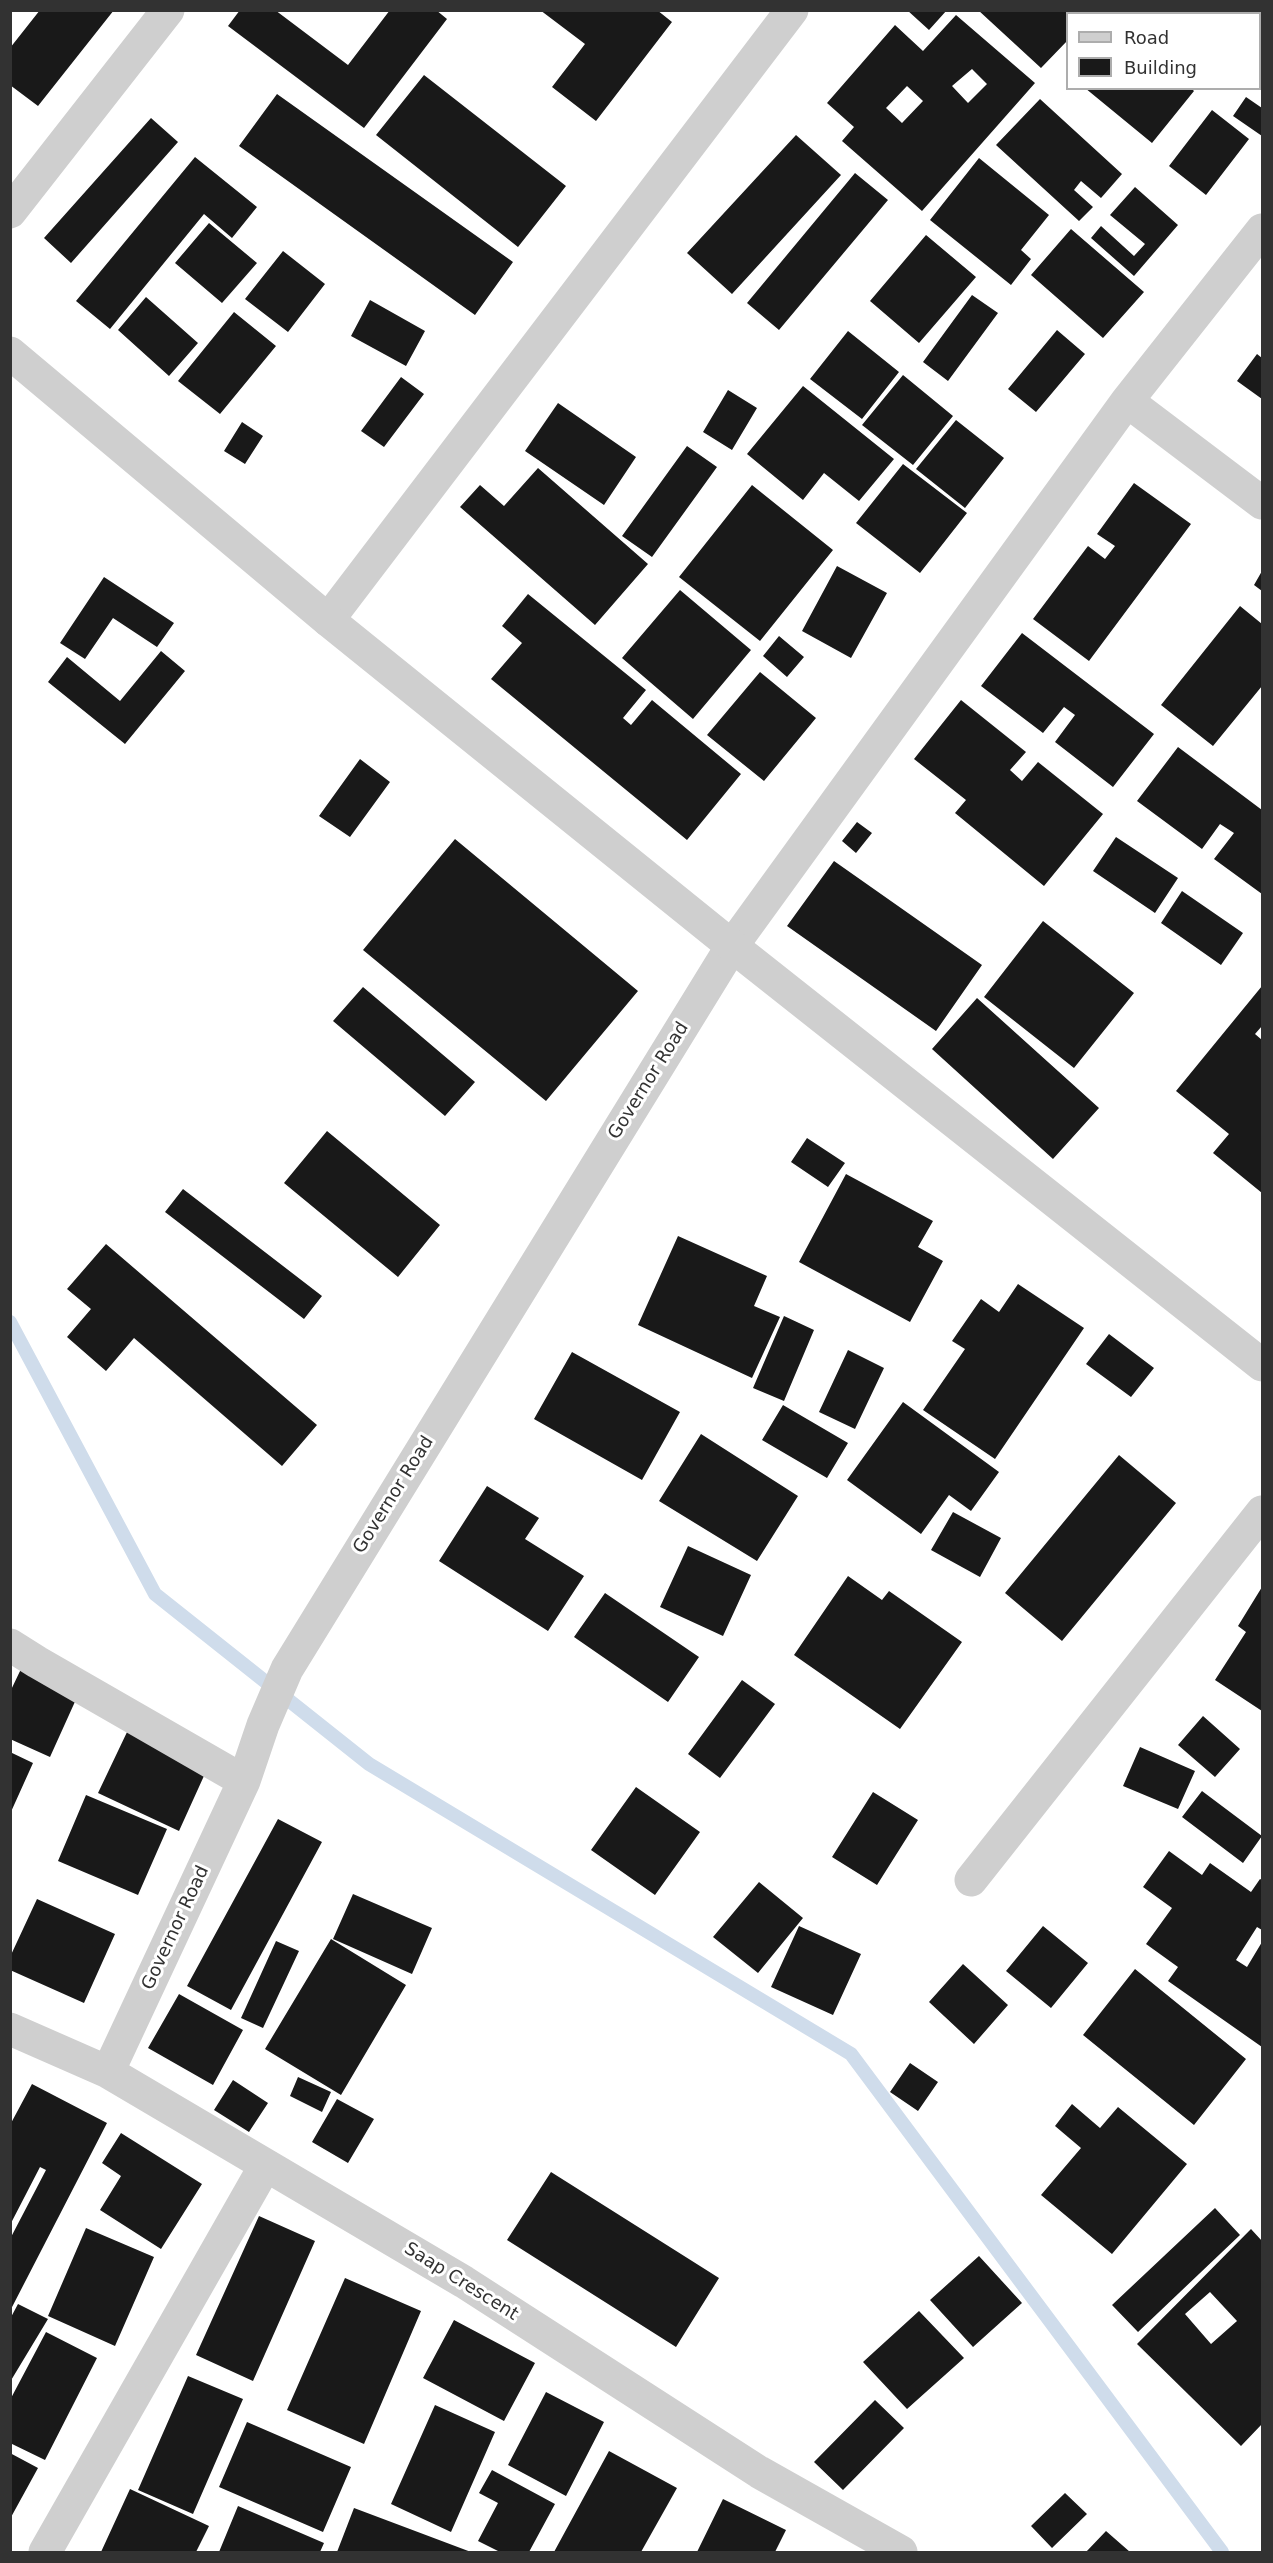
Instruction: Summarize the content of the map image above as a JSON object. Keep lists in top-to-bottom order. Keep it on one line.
{"streets":{"street":["Governor Road","Saap Crescent"]},"crossings":[["Governor Road","Saap Crescent"]],"legend":["Road","Building"]}
